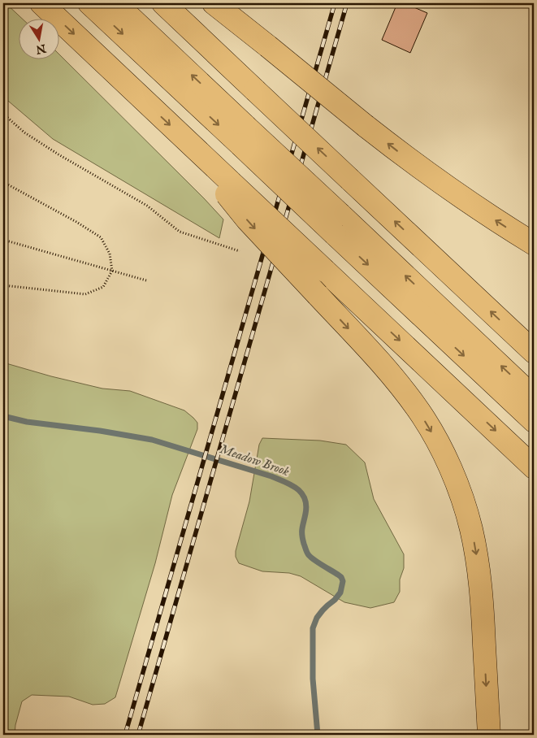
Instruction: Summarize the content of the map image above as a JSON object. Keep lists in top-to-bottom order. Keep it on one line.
{"water":["Meadow Brook"],"north":"bottom"}
